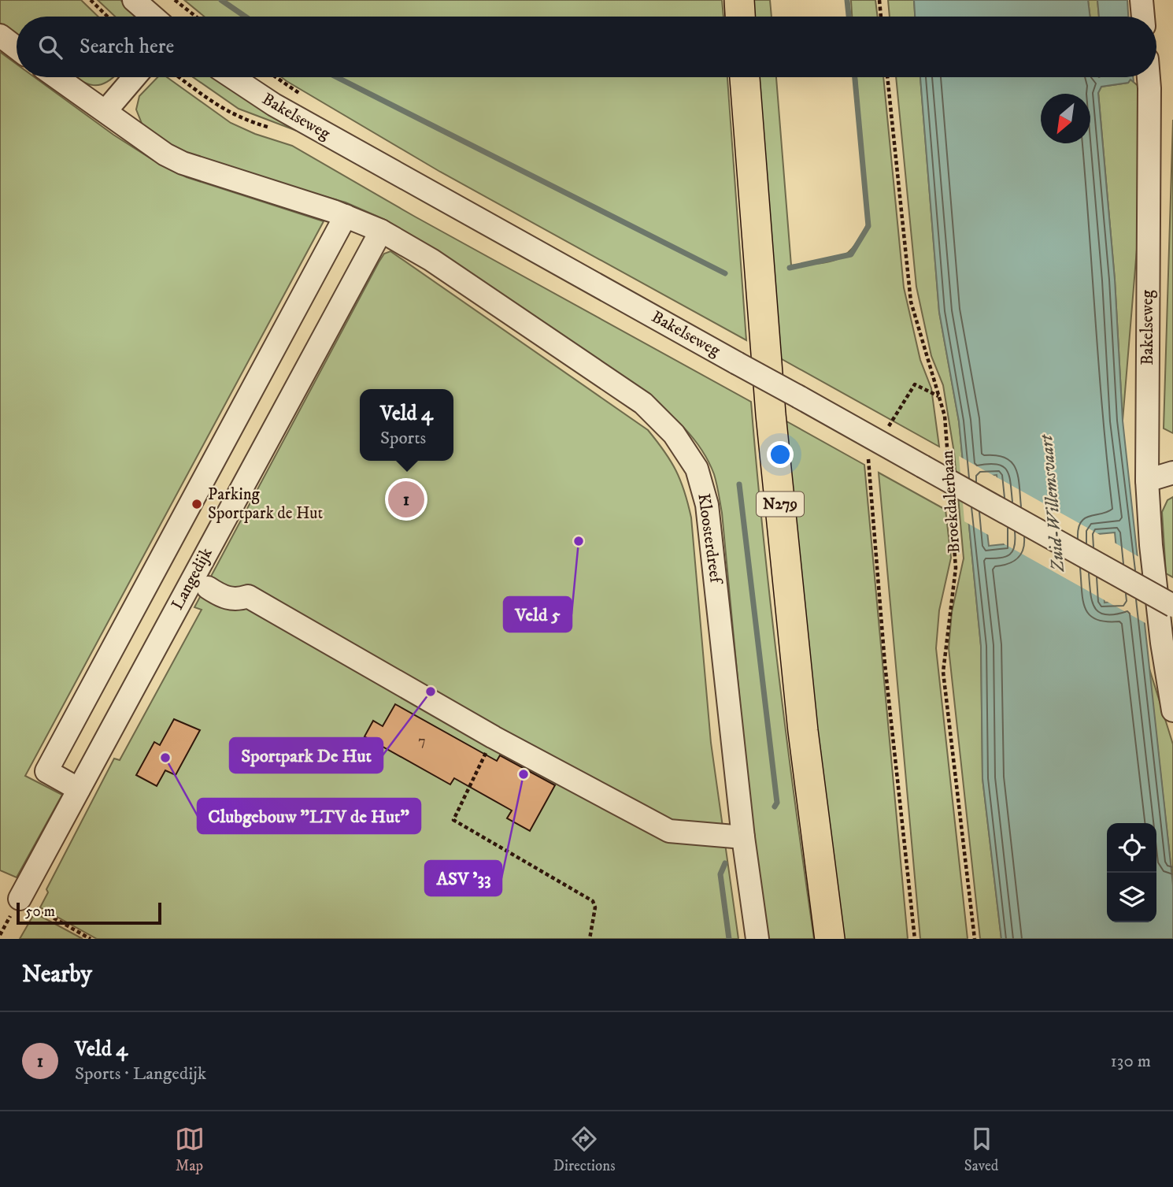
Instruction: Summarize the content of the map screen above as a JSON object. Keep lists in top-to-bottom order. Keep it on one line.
{"streets":{"main road":["N279"],"street":["Bakelseweg","Kloosterdreef","Langedijk"],"path":["Broekdalerbaan"]},"crossings":[["Kloosterdreef","Langedijk"]],"water":["Zuid-Willemsvaart"],"places":["Parking Sportpark de Hut","Veld 5","Sportpark De Hut","Clubgebouw \"LTV de Hut\"","ASV '33"],"house_numbers":["7"],"scale_bar":"50 m","north":"bottom left","page":{"search":"Search here","popup":["Veld 4","Sports"],"pins":"1","scale":"50 m","heading":"Nearby","list":[{"mark":"1","name":"Veld 4","note":"Sports · Langedijk","value":"130 m"}],"nav":["Map","Directions","Saved"]}}
